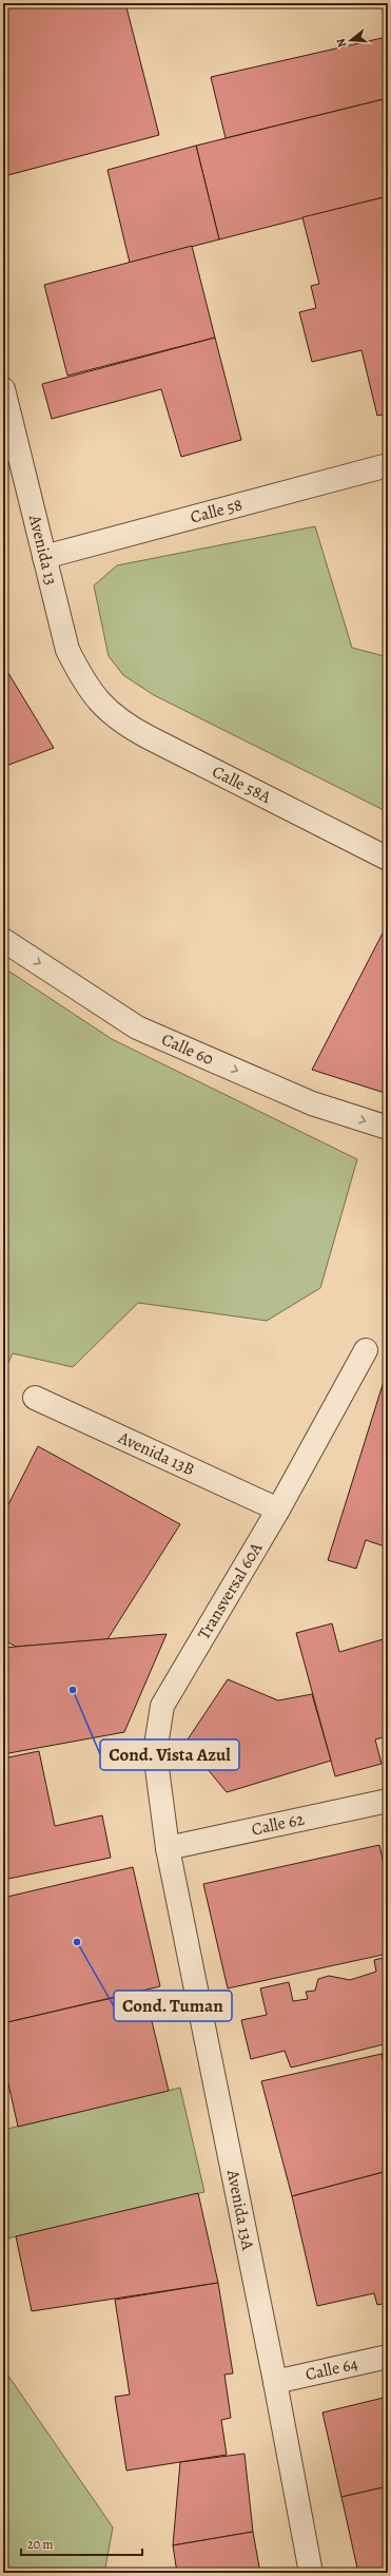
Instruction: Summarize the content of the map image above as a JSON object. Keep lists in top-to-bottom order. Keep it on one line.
{"streets":{"street":["Calle 58","Avenida 13","Calle 58A","Calle 60","Avenida 13B","Transversal 60A","Calle 62","Avenida 13A","Calle 64"]},"crossings":[["Calle 58","Avenida 13"],["Avenida 13","Calle 58A"],["Avenida 13B","Transversal 60A"],["Transversal 60A","Calle 62"],["Transversal 60A","Avenida 13A"],["Calle 62","Avenida 13A"],["Avenida 13A","Calle 64"]],"one_way":["Calle 60"],"places":["Cond. Vista Azul","Cond. Tuman"],"scale_bar":"20 m","north":"left"}
